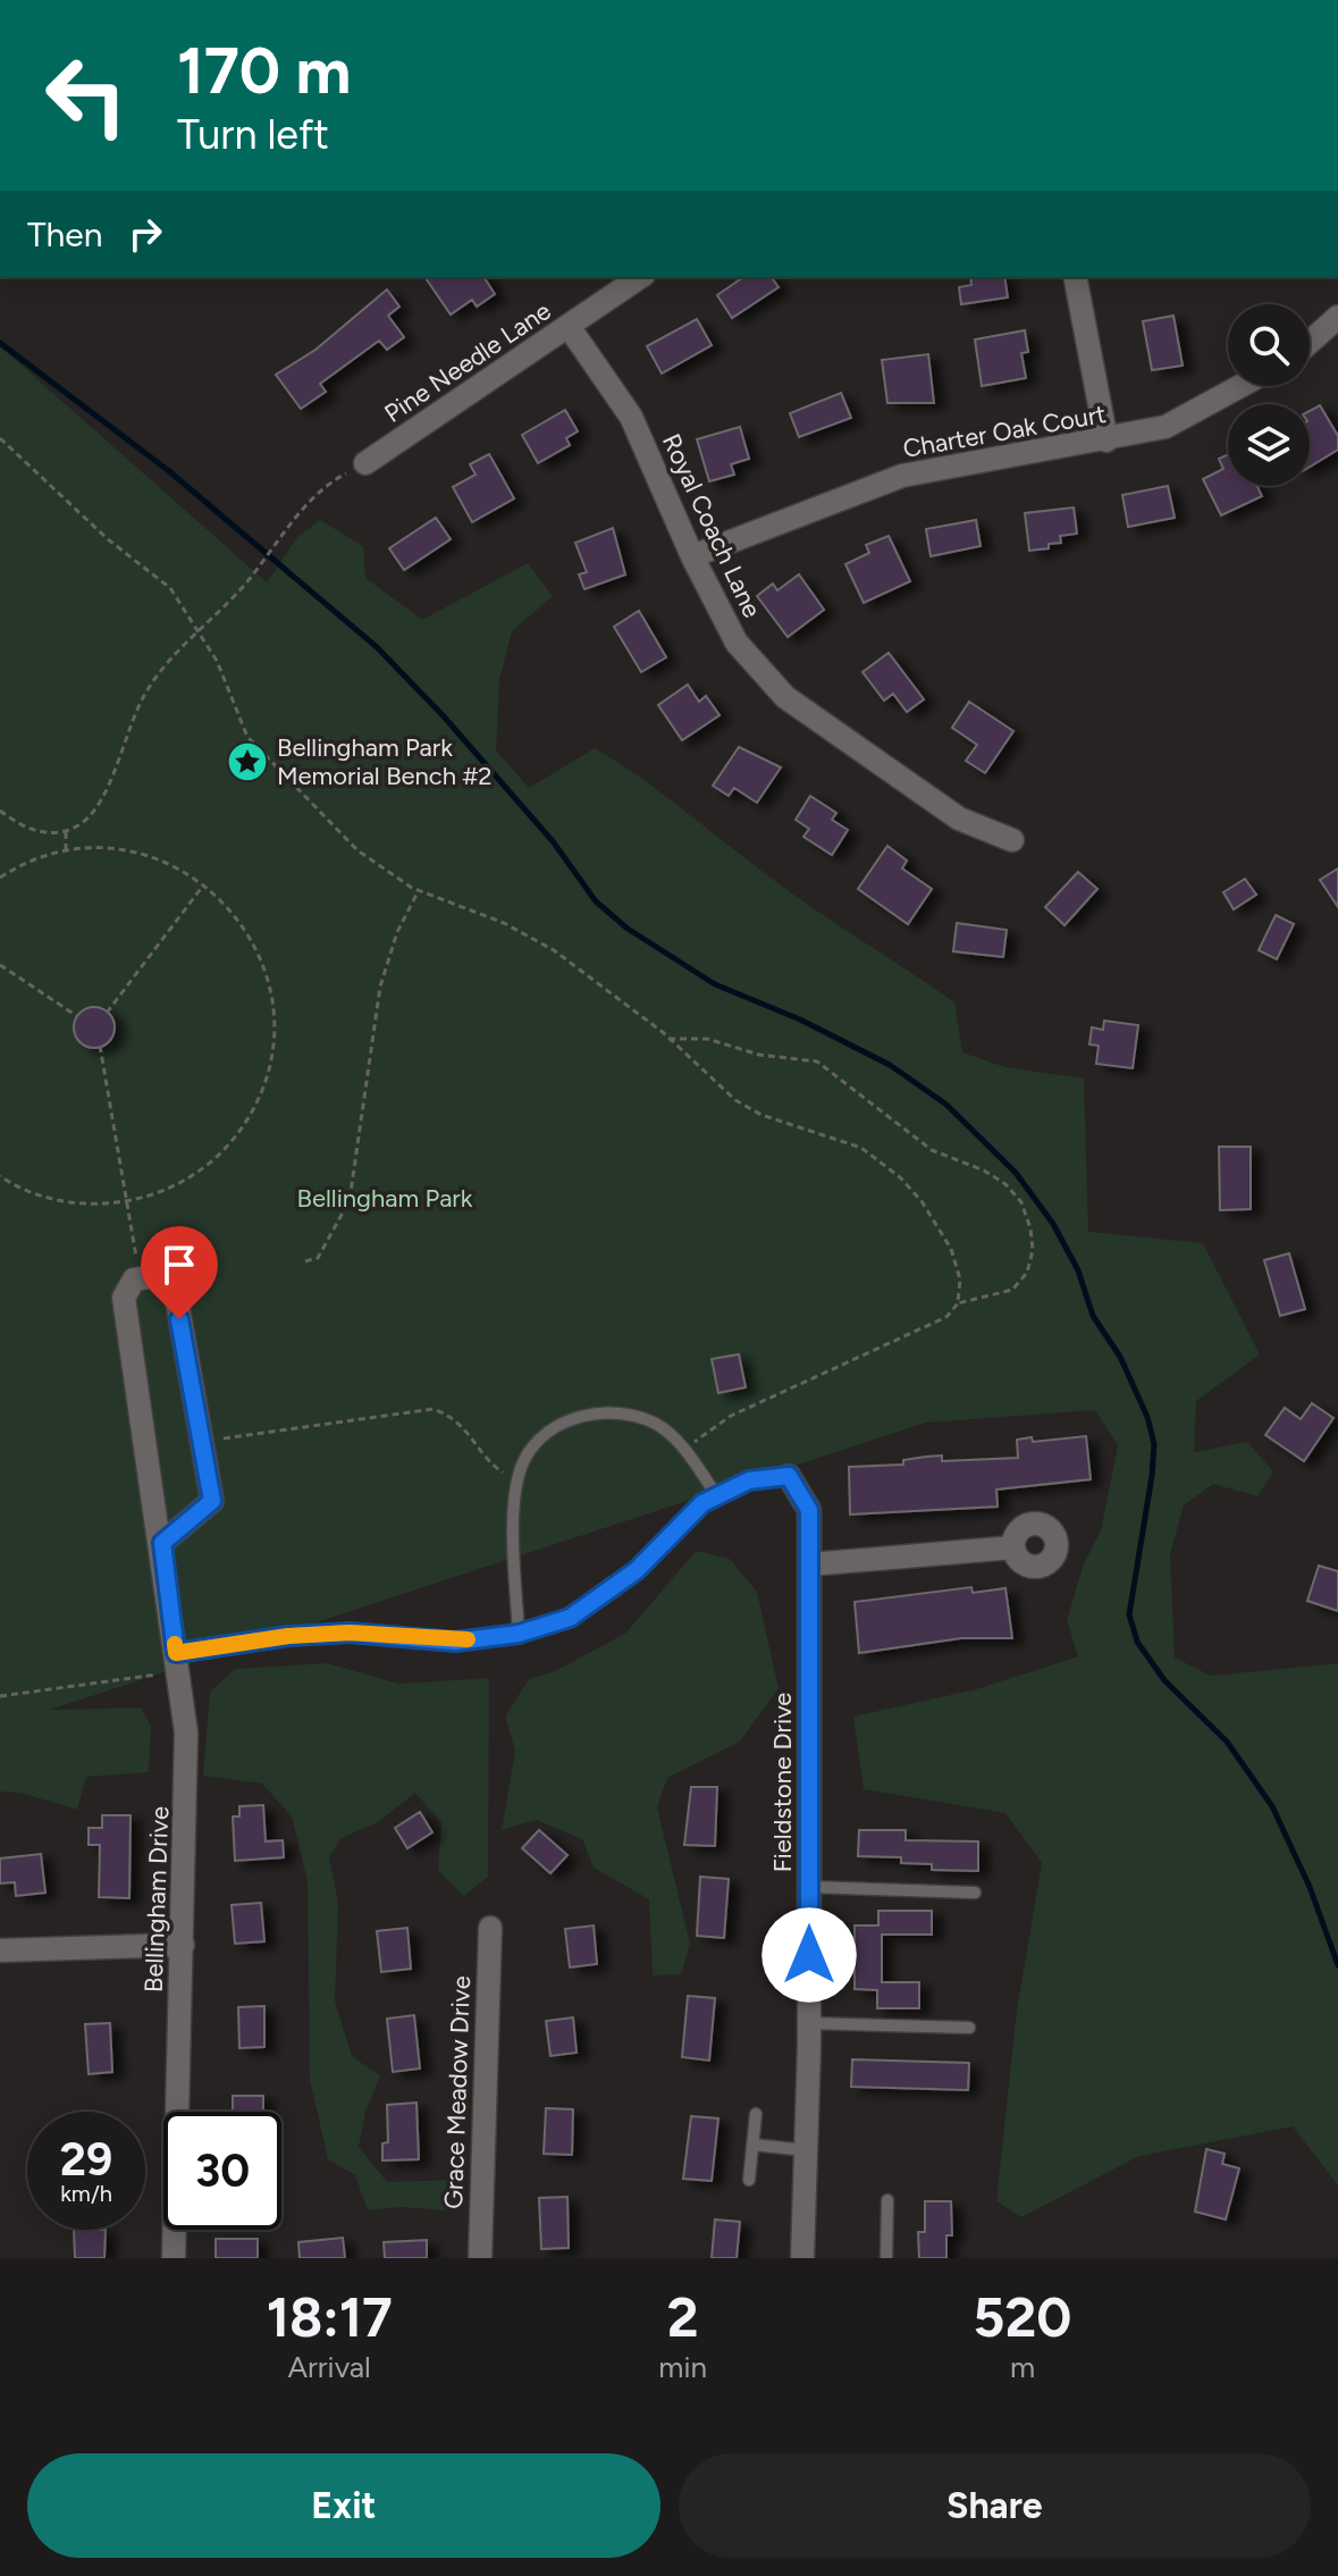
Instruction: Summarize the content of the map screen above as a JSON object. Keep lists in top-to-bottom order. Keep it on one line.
{"streets":{"street":["Pine Needle Lane","Charter Oak Court","Royal Coach Lane","Fieldstone Drive","Bellingham Drive","Grace Meadow Drive"]},"crossings":[["Pine Needle Lane","Royal Coach Lane"],["Charter Oak Court","Royal Coach Lane"]],"parks":["Bellingham Park"],"places":{"place":["Bellingham Park Memorial Bench #2"]},"page":{"turn":["170 m","Turn left"],"then":"Then","speed":"29 km/h","limit":"30","eta":["18:17","Arrival","2","min","520","m"],"buttons":["Exit","Share"]}}
